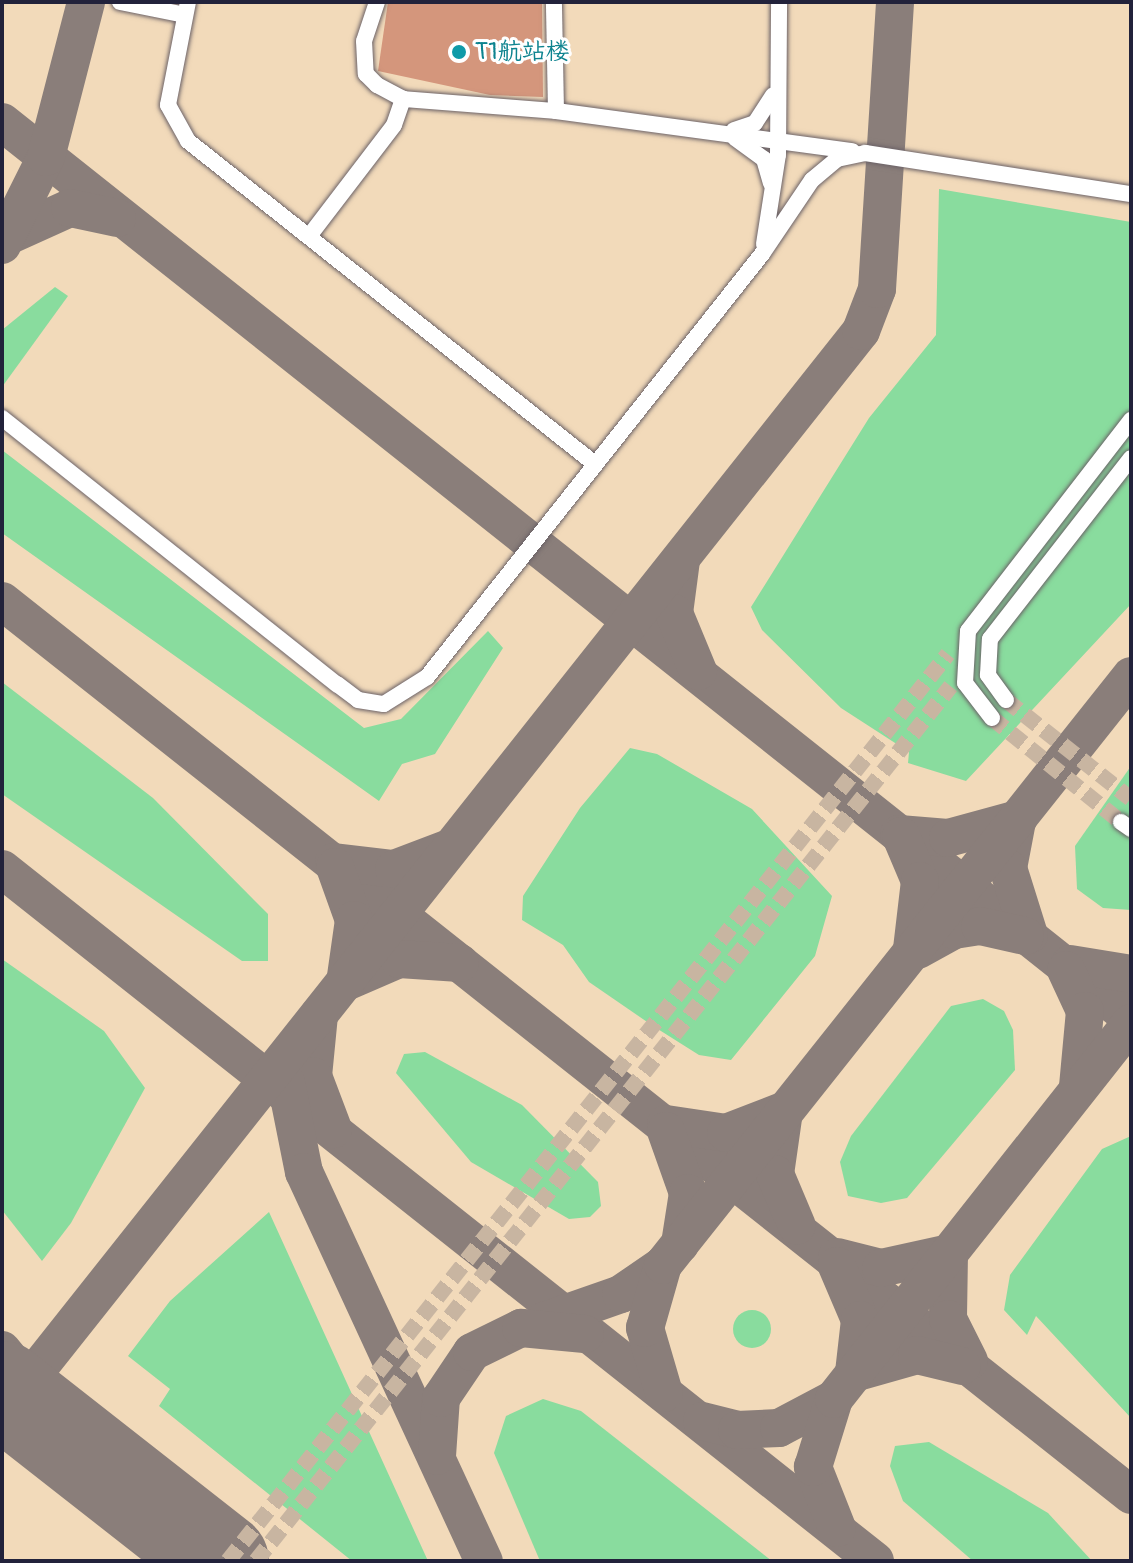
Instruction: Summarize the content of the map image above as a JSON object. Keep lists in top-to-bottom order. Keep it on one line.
{"places":["T1航站楼"]}
